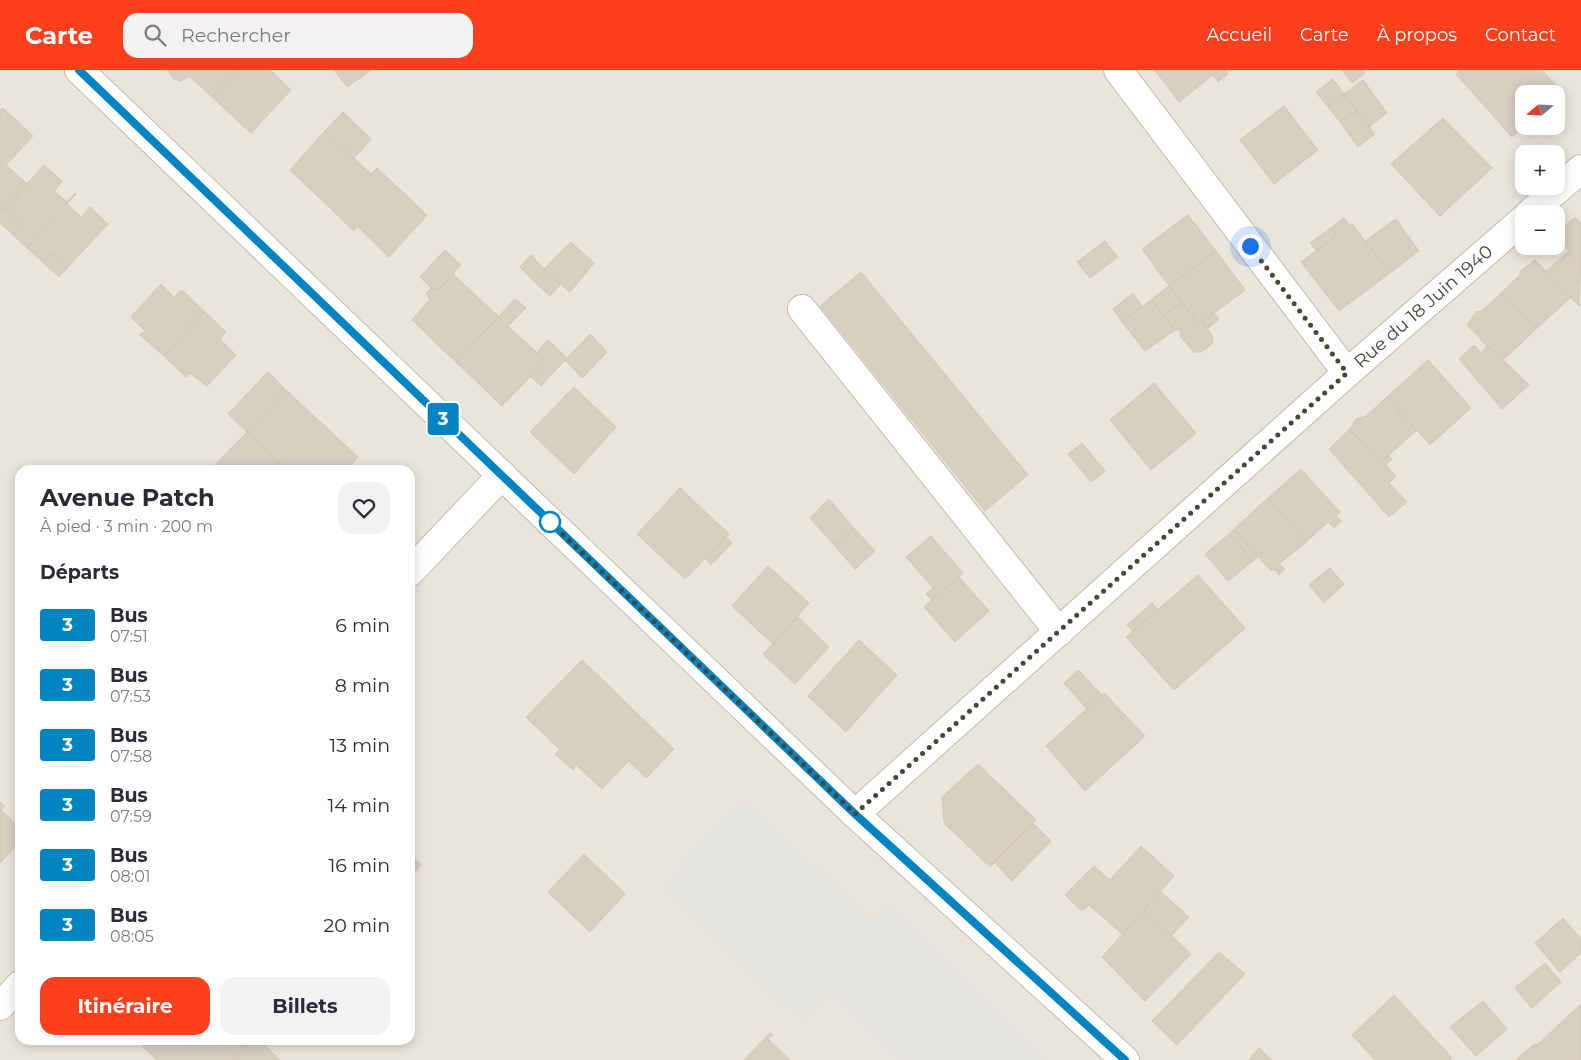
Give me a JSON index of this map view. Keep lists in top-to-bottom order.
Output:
{
  "streets": {
    "street": ["Rue du 18 Juin 1940"]
  },
  "lines": ["bus line 3"],
  "north": "left",
  "page": {
    "header": "Carte",
    "search": "Rechercher",
    "nav": [
      "Accueil",
      "Carte",
      "À propos",
      "Contact"
    ],
    "on_map": "3",
    "map_buttons": ["+", "−"],
    "heading": [
      ["Avenue Patch", "À pied · 3 min · 200 m"],
      "Départs"
    ],
    "list": [
      {
        "mark": "3",
        "name": "Bus",
        "note": "07:51",
        "value": "6 min"
      },
      {
        "mark": "3",
        "name": "Bus",
        "note": "07:53",
        "value": "8 min"
      },
      {
        "mark": "3",
        "name": "Bus",
        "note": "07:58",
        "value": "13 min"
      },
      {
        "mark": "3",
        "name": "Bus",
        "note": "07:59",
        "value": "14 min"
      },
      {
        "mark": "3",
        "name": "Bus",
        "note": "08:01",
        "value": "16 min"
      },
      {
        "mark": "3",
        "name": "Bus",
        "note": "08:05",
        "value": "20 min"
      }
    ],
    "buttons": ["Itinéraire", "Billets"]
  }
}
